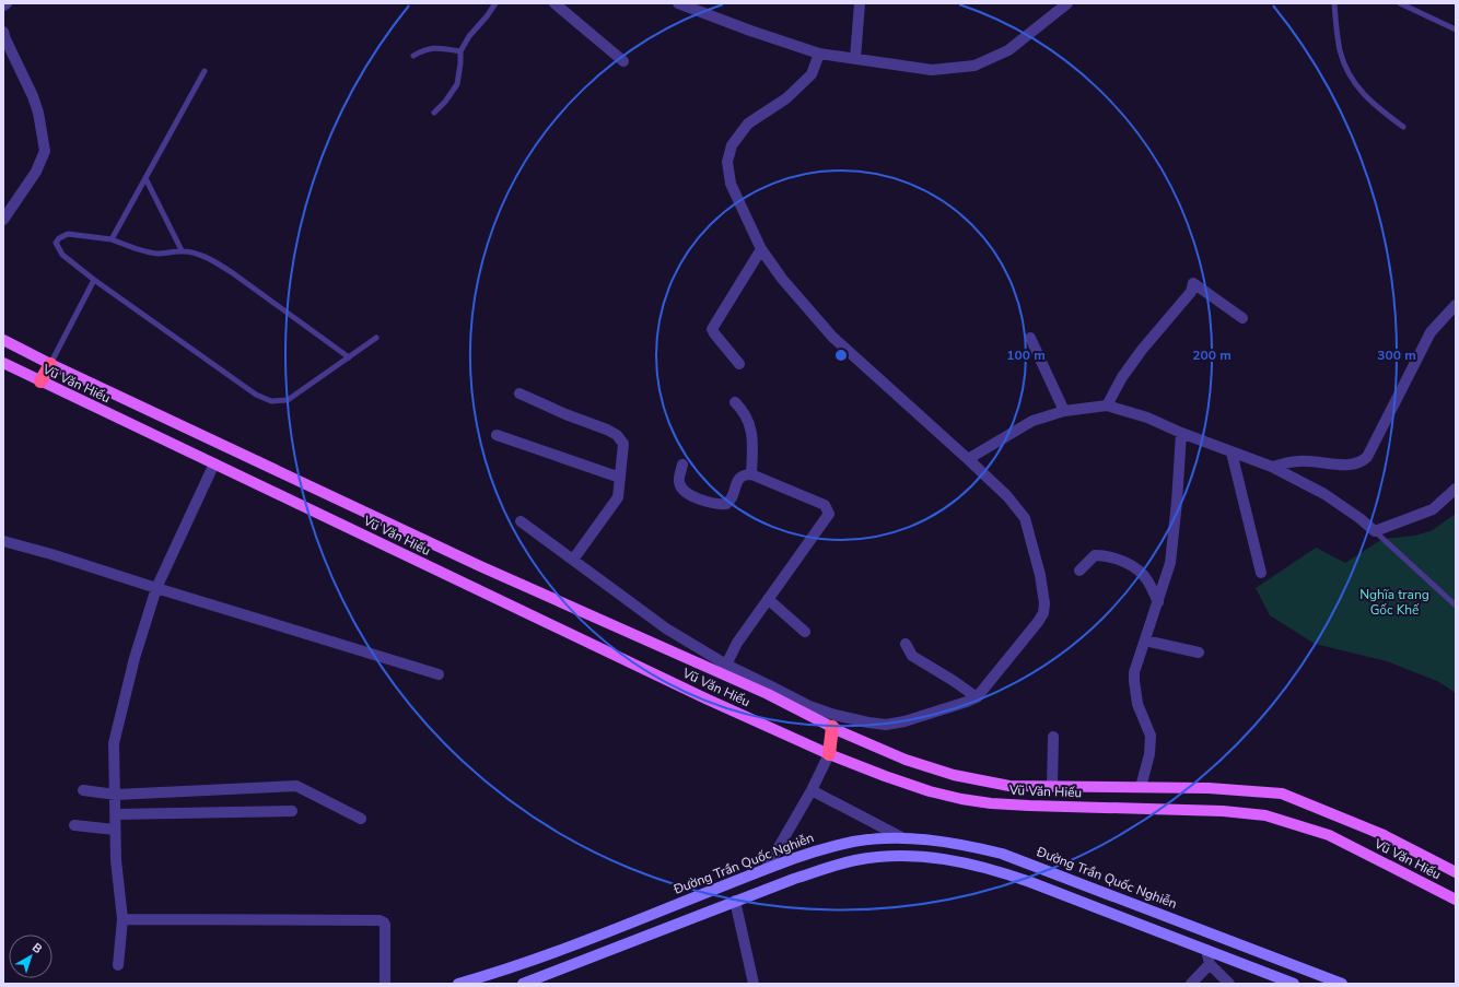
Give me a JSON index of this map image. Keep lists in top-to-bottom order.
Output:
{
  "streets": {
    "main road": ["Vũ Văn Hiếu", "Đường Trần Quốc Nghiễn"]
  },
  "parks": ["Nghĩa trang Gốc Khế"],
  "north": "top right",
  "rings": ["100 m", "200 m", "300 m"]
}
